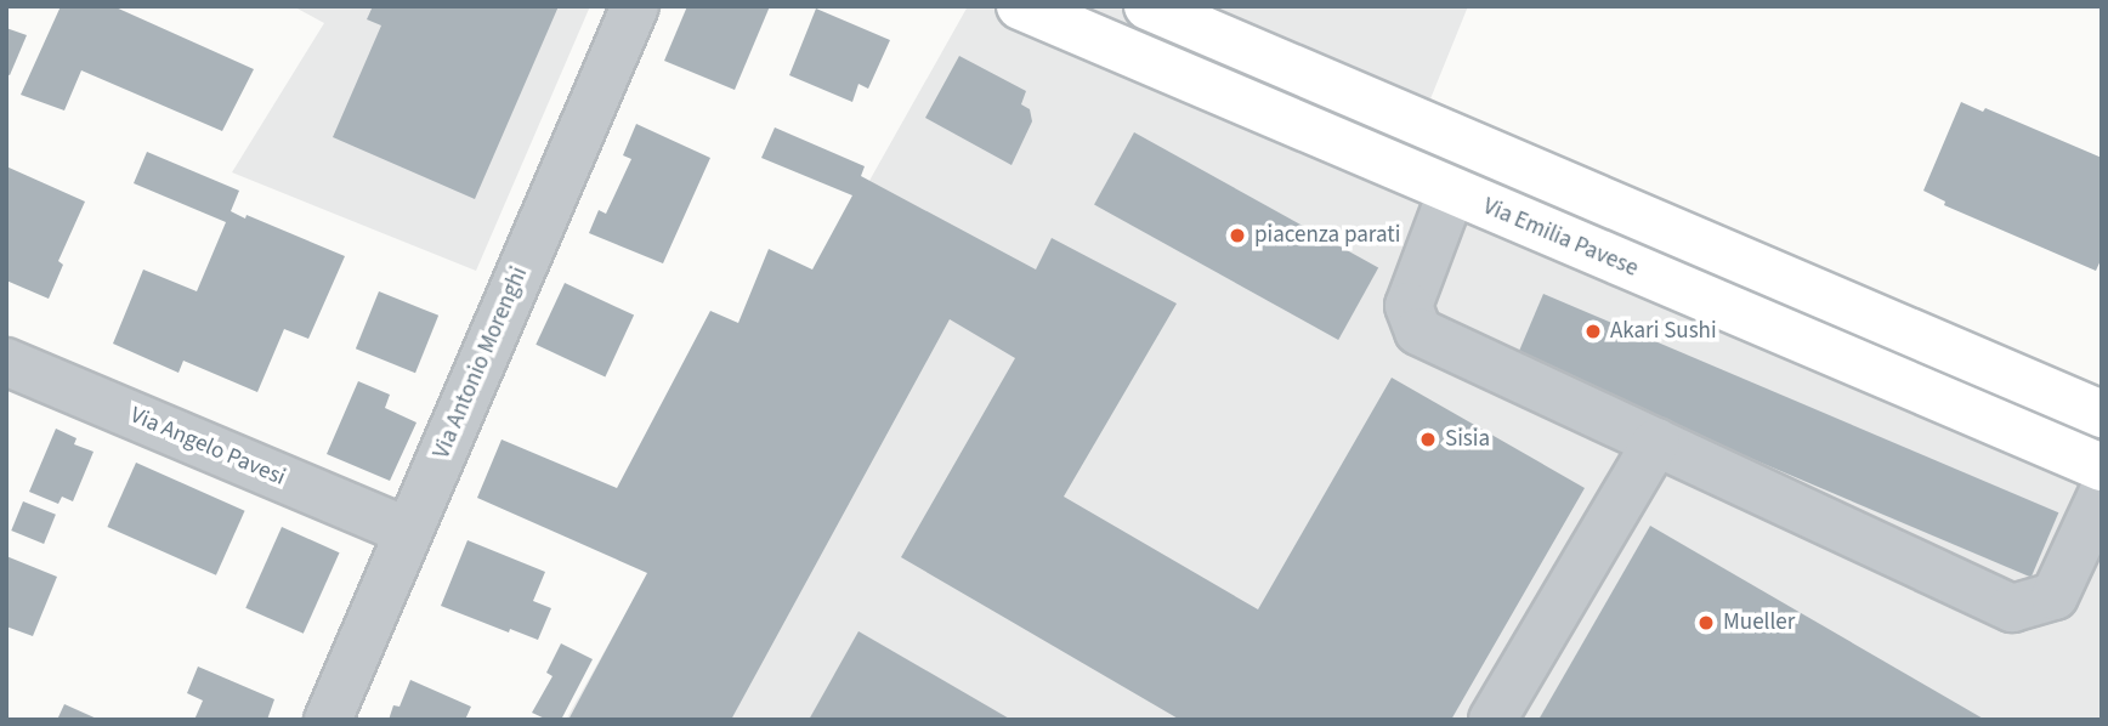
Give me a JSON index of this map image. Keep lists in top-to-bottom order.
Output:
{
  "streets": {
    "main road": ["Via Emilia Pavese"],
    "street": ["Via Antonio Morenghi", "Via Angelo Pavesi"]
  },
  "crossings": [
    ["Via Antonio Morenghi", "Via Angelo Pavesi"]
  ],
  "places": [
    "piacenza parati",
    "Akari Sushi",
    "Sisia",
    "Mueller"
  ]
}
